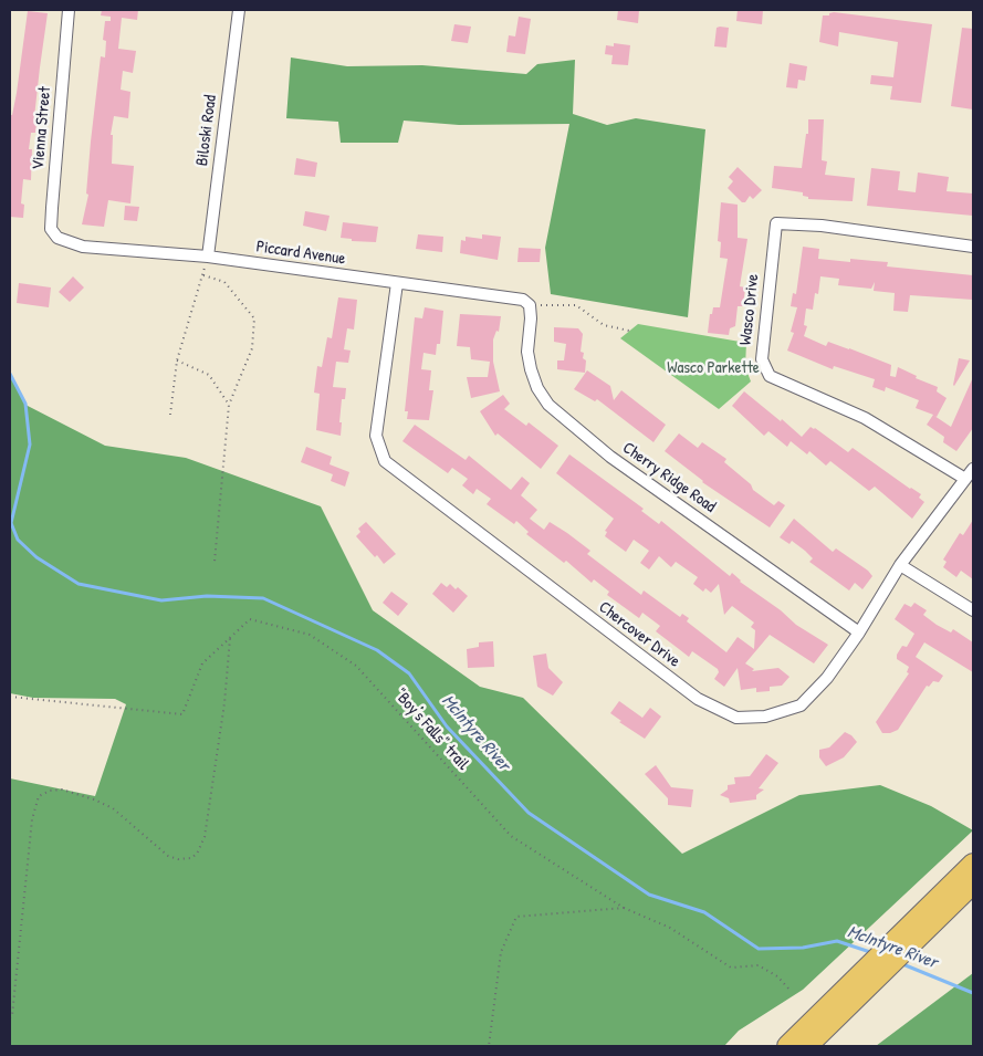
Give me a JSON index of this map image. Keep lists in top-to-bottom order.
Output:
{
  "streets": {
    "street": [
      "Vienna Street",
      "Biloski Road",
      "Piccard Avenue",
      "Wasco Drive",
      "Cherry Ridge Road",
      "Chercover Drive"
    ],
    "path": ["\"Boy's Falls\" trail"]
  },
  "crossings": [
    ["Vienna Street", "Piccard Avenue"],
    ["Biloski Road", "Piccard Avenue"],
    ["Piccard Avenue", "Cherry Ridge Road"],
    ["Piccard Avenue", "Chercover Drive"],
    ["Wasco Drive", "Chercover Drive"],
    ["Cherry Ridge Road", "Chercover Drive"]
  ],
  "water": ["McIntyre River"],
  "parks": ["Wasco Parkette"]
}
